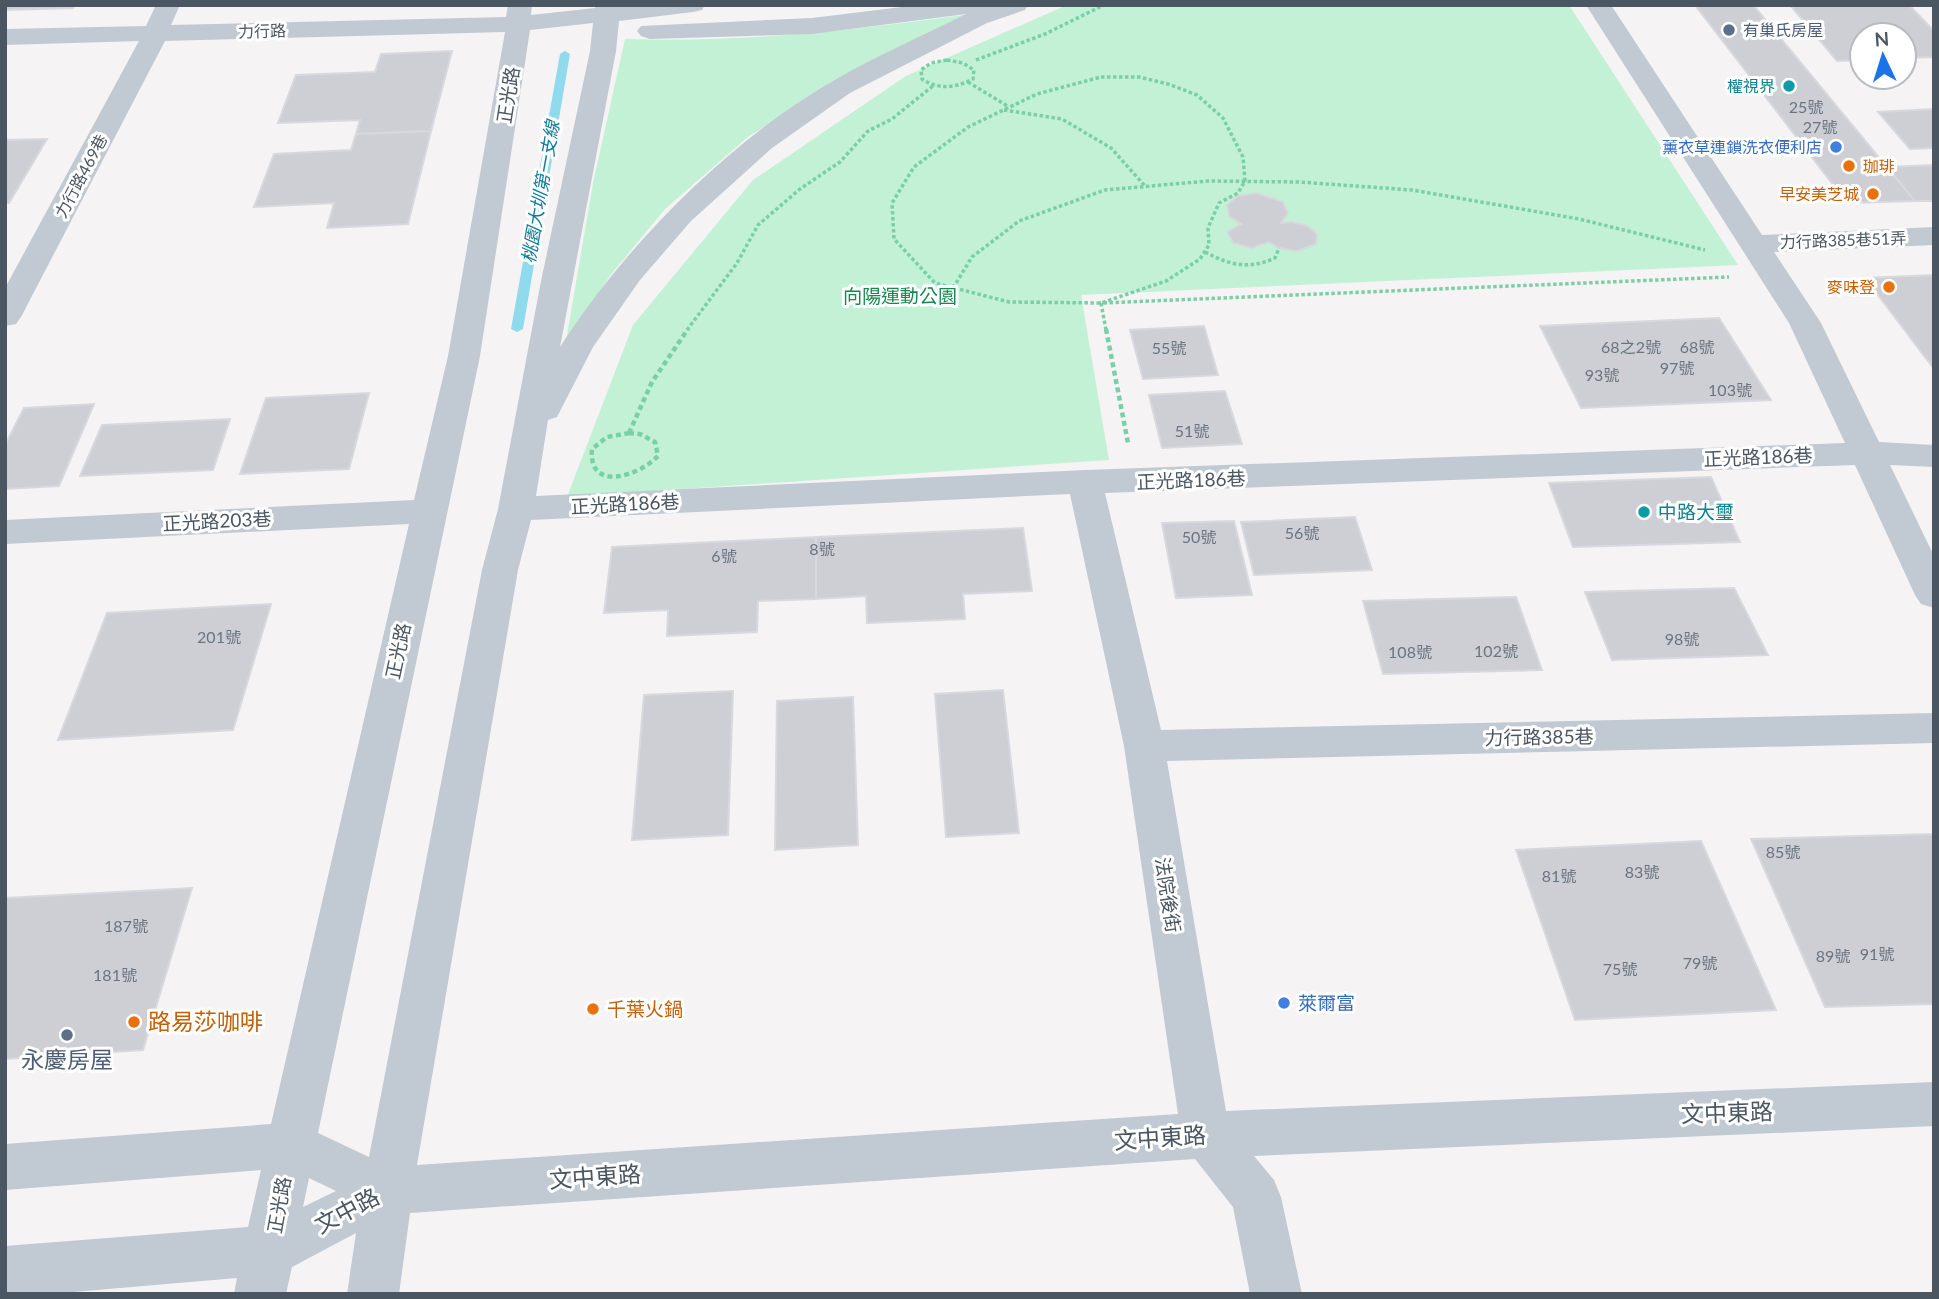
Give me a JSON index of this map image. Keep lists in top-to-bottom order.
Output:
{
  "streets": {
    "street": [
      "力行路",
      "正光路",
      "力行路469巷",
      "力行路385巷51弄",
      "正光路186巷",
      "正光路203巷",
      "力行路385巷",
      "法院後街",
      "文中東路",
      "文中路"
    ]
  },
  "crossings": [
    ["力行路", "正光路"],
    ["力行路", "力行路469巷"],
    ["正光路", "正光路203巷"],
    ["正光路", "文中路"],
    ["正光路186巷", "法院後街"],
    ["力行路385巷", "法院後街"],
    ["法院後街", "文中東路"],
    ["文中東路", "文中路"]
  ],
  "water": ["桃園大圳第一支線"],
  "parks": ["向陽運動公園"],
  "places": [
    "有巢氏房屋",
    "權視界",
    "薰衣草連鎖洗衣便利店",
    "珈琲",
    "早安美芝城",
    "麥味登",
    "中路大璽",
    "萊爾富",
    "千葉火鍋",
    "路易莎咖啡",
    "永慶房屋"
  ],
  "house_numbers": [
    "25號",
    "27號",
    "68之2號",
    "68號",
    "55號",
    "97號",
    "93號",
    "103號",
    "51號",
    "56號",
    "50號",
    "8號",
    "6號",
    "201號",
    "98號",
    "102號",
    "108號",
    "85號",
    "83號",
    "81號",
    "187號",
    "91號",
    "89號",
    "79號",
    "75號",
    "181號"
  ],
  "north": "top"
}
